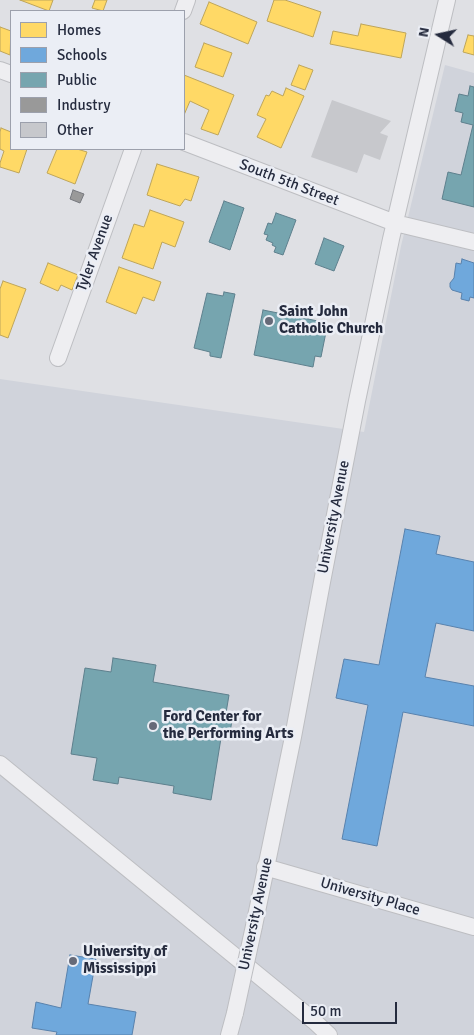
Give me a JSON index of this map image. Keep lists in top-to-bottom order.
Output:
{
  "streets": {
    "street": [
      "South 5th Street",
      "Tyler Avenue",
      "University Avenue",
      "University Place"
    ]
  },
  "crossings": [
    ["South 5th Street", "University Avenue"],
    ["University Avenue", "University Place"]
  ],
  "places": ["Saint John Catholic Church", "Ford Center for the Performing Arts", "University of Mississippi"],
  "legend": [
    "Homes",
    "Schools",
    "Public",
    "Industry",
    "Other"
  ],
  "scale_bar": "50 m",
  "north": "left"
}
